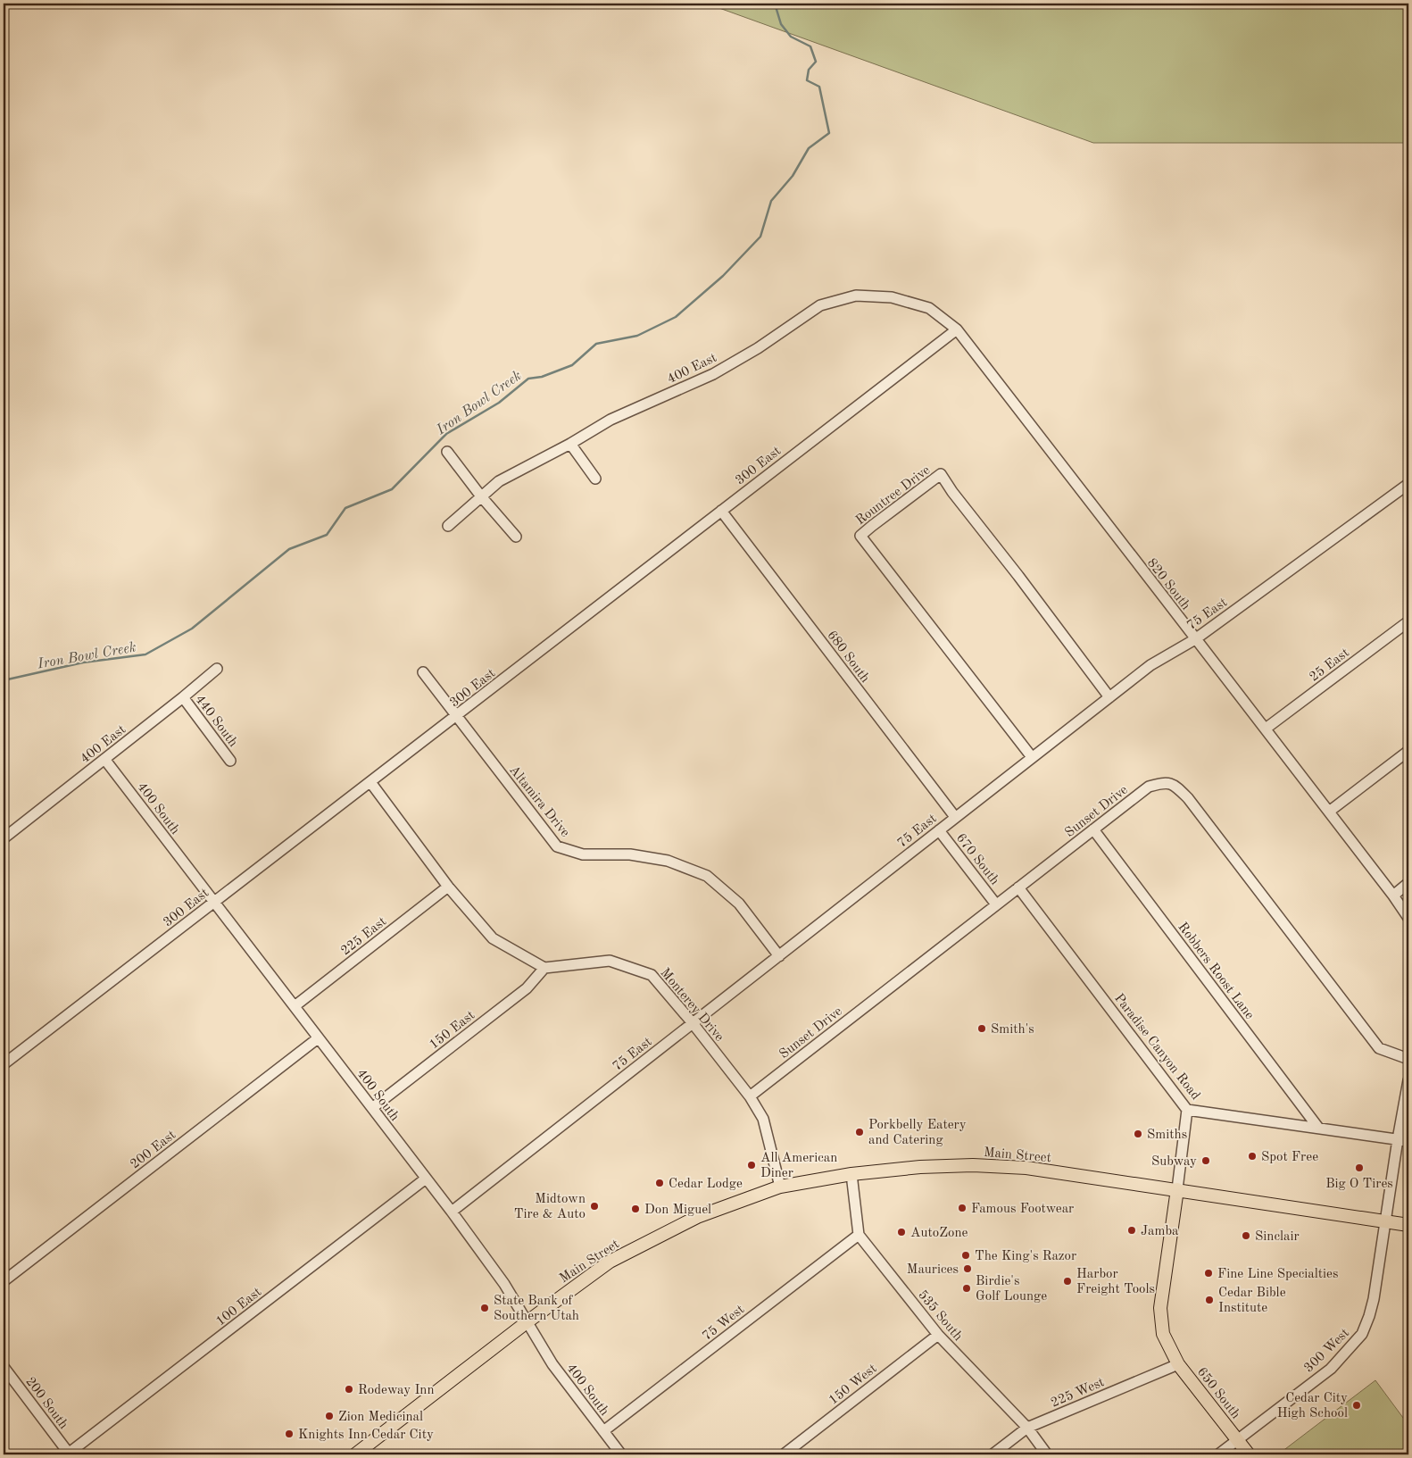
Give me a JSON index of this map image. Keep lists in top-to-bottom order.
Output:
{
  "streets": {
    "main road": ["Main Street", "650 South"],
    "street": [
      "400 East",
      "300 East",
      "Rountree Drive",
      "820 South",
      "75 East",
      "680 South",
      "25 East",
      "440 South",
      "Altamira Drive",
      "400 South",
      "Sunset Drive",
      "670 South",
      "225 East",
      "Robbers Roost Lane",
      "Monterey Drive",
      "150 East",
      "Paradise Canyon Road",
      "200 East",
      "100 East",
      "535 South",
      "75 West",
      "300 West",
      "150 West",
      "225 West",
      "200 South"
    ]
  },
  "crossings": [
    ["400 East", "300 East"],
    ["400 East", "820 South"],
    ["400 East", "440 South"],
    ["400 East", "400 South"],
    ["300 East", "820 South"],
    ["300 East", "680 South"],
    ["300 East", "Altamira Drive"],
    ["300 East", "400 South"],
    ["Rountree Drive", "75 East"],
    ["820 South", "75 East"],
    ["820 South", "25 East"],
    ["75 East", "680 South"],
    ["75 East", "Altamira Drive"],
    ["75 East", "400 South"],
    ["75 East", "670 South"],
    ["75 East", "Monterey Drive"],
    ["400 South", "225 East"],
    ["400 South", "150 East"],
    ["400 South", "200 East"],
    ["400 South", "Main Street"],
    ["400 South", "100 East"],
    ["400 South", "75 West"],
    ["Sunset Drive", "670 South"],
    ["Sunset Drive", "Robbers Roost Lane"],
    ["Sunset Drive", "Monterey Drive"],
    ["Sunset Drive", "Paradise Canyon Road"],
    ["Robbers Roost Lane", "Paradise Canyon Road"],
    ["Monterey Drive", "150 East"],
    ["Monterey Drive", "Main Street"],
    ["Main Street", "300 West"],
    ["Main Street", "650 South"],
    ["100 East", "200 South"],
    ["535 South", "75 West"],
    ["535 South", "150 West"],
    ["535 South", "225 West"],
    ["300 West", "650 South"],
    ["225 West", "650 South"]
  ],
  "water": ["Iron Bowl Creek"],
  "places": [
    "Smith's",
    "Porkbelly Eatery and Catering",
    "Smiths",
    "Spot Free",
    "Subway",
    "All American Diner",
    "Big O Tires",
    "Cedar Lodge",
    "Midtown Tire & Auto",
    "Famous Footwear",
    "Don Miguel",
    "Jamba",
    "AutoZone",
    "Sinclair",
    "The King's Razor",
    "Maurices",
    "Fine Line Specialties",
    "Harbor Freight Tools",
    "Birdie's Golf Lounge",
    "Cedar Bible Institute",
    "State Bank of Southern Utah",
    "Rodeway Inn",
    "Cedar City High School",
    "Zion Medicinal",
    "Knights Inn Cedar City"
  ]
}
